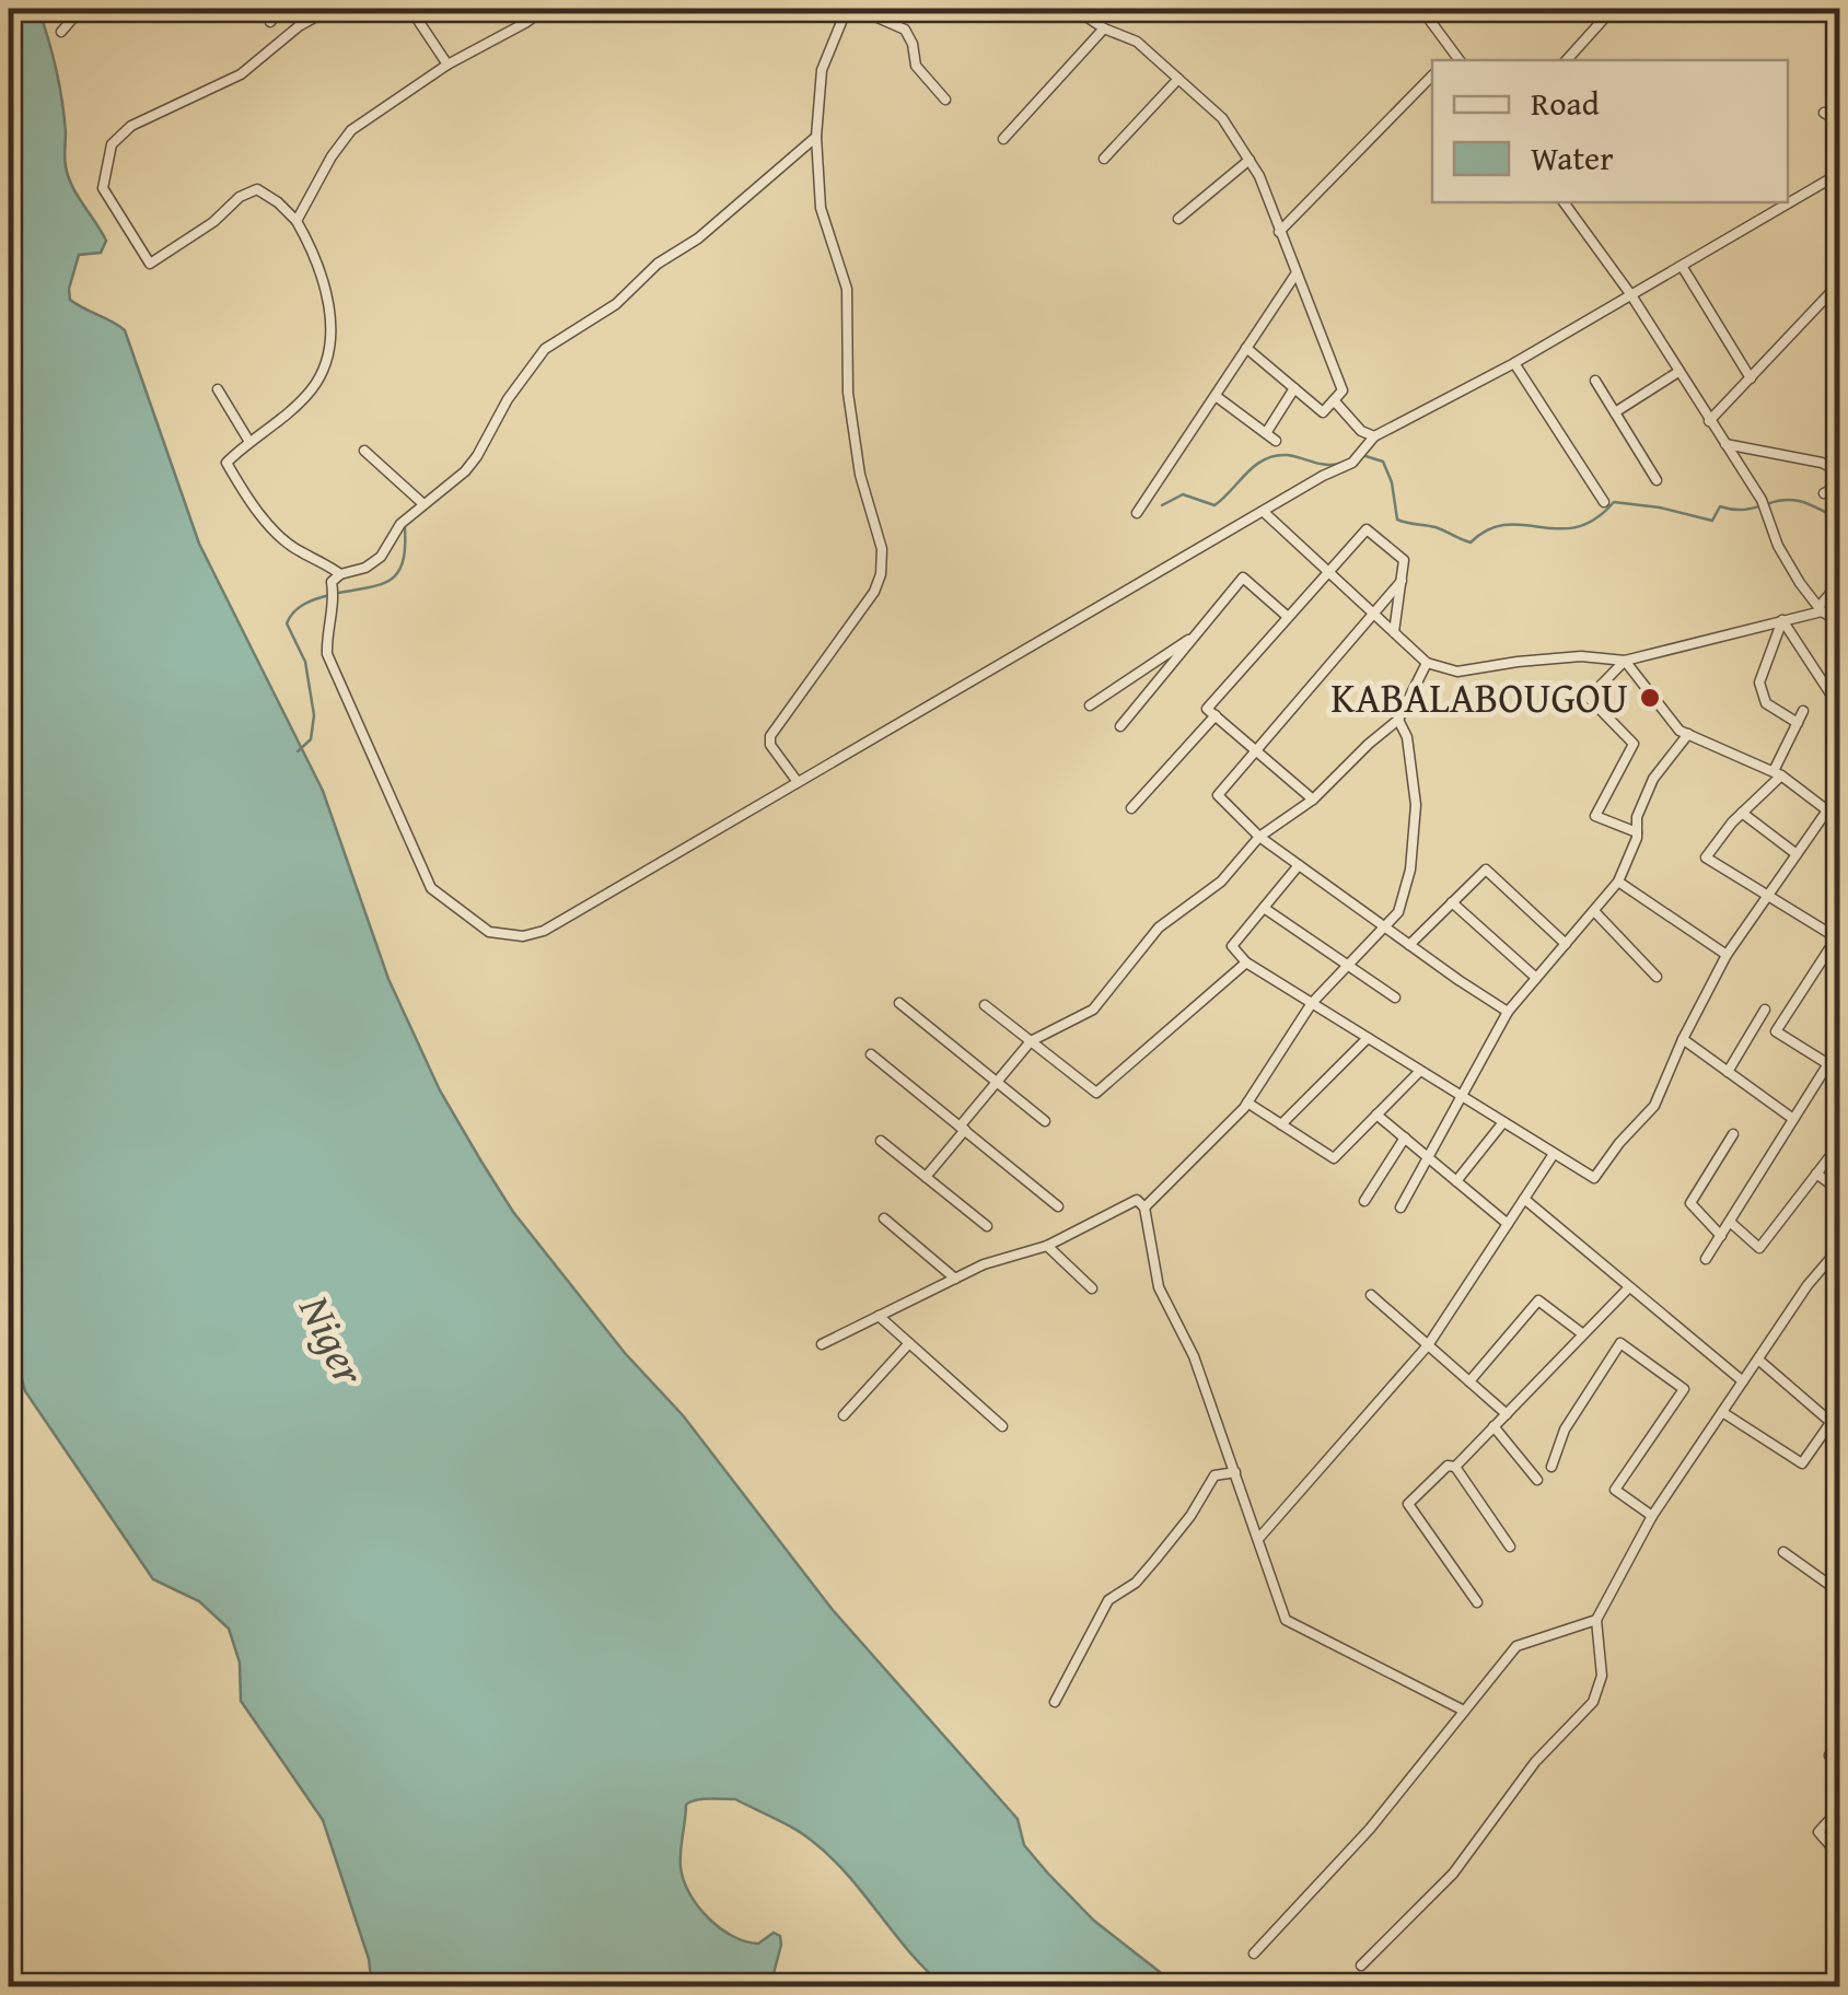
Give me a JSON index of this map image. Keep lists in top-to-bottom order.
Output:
{
  "water": ["Niger"],
  "places": ["KABALABOUGOU"],
  "legend": ["Road", "Water"]
}
